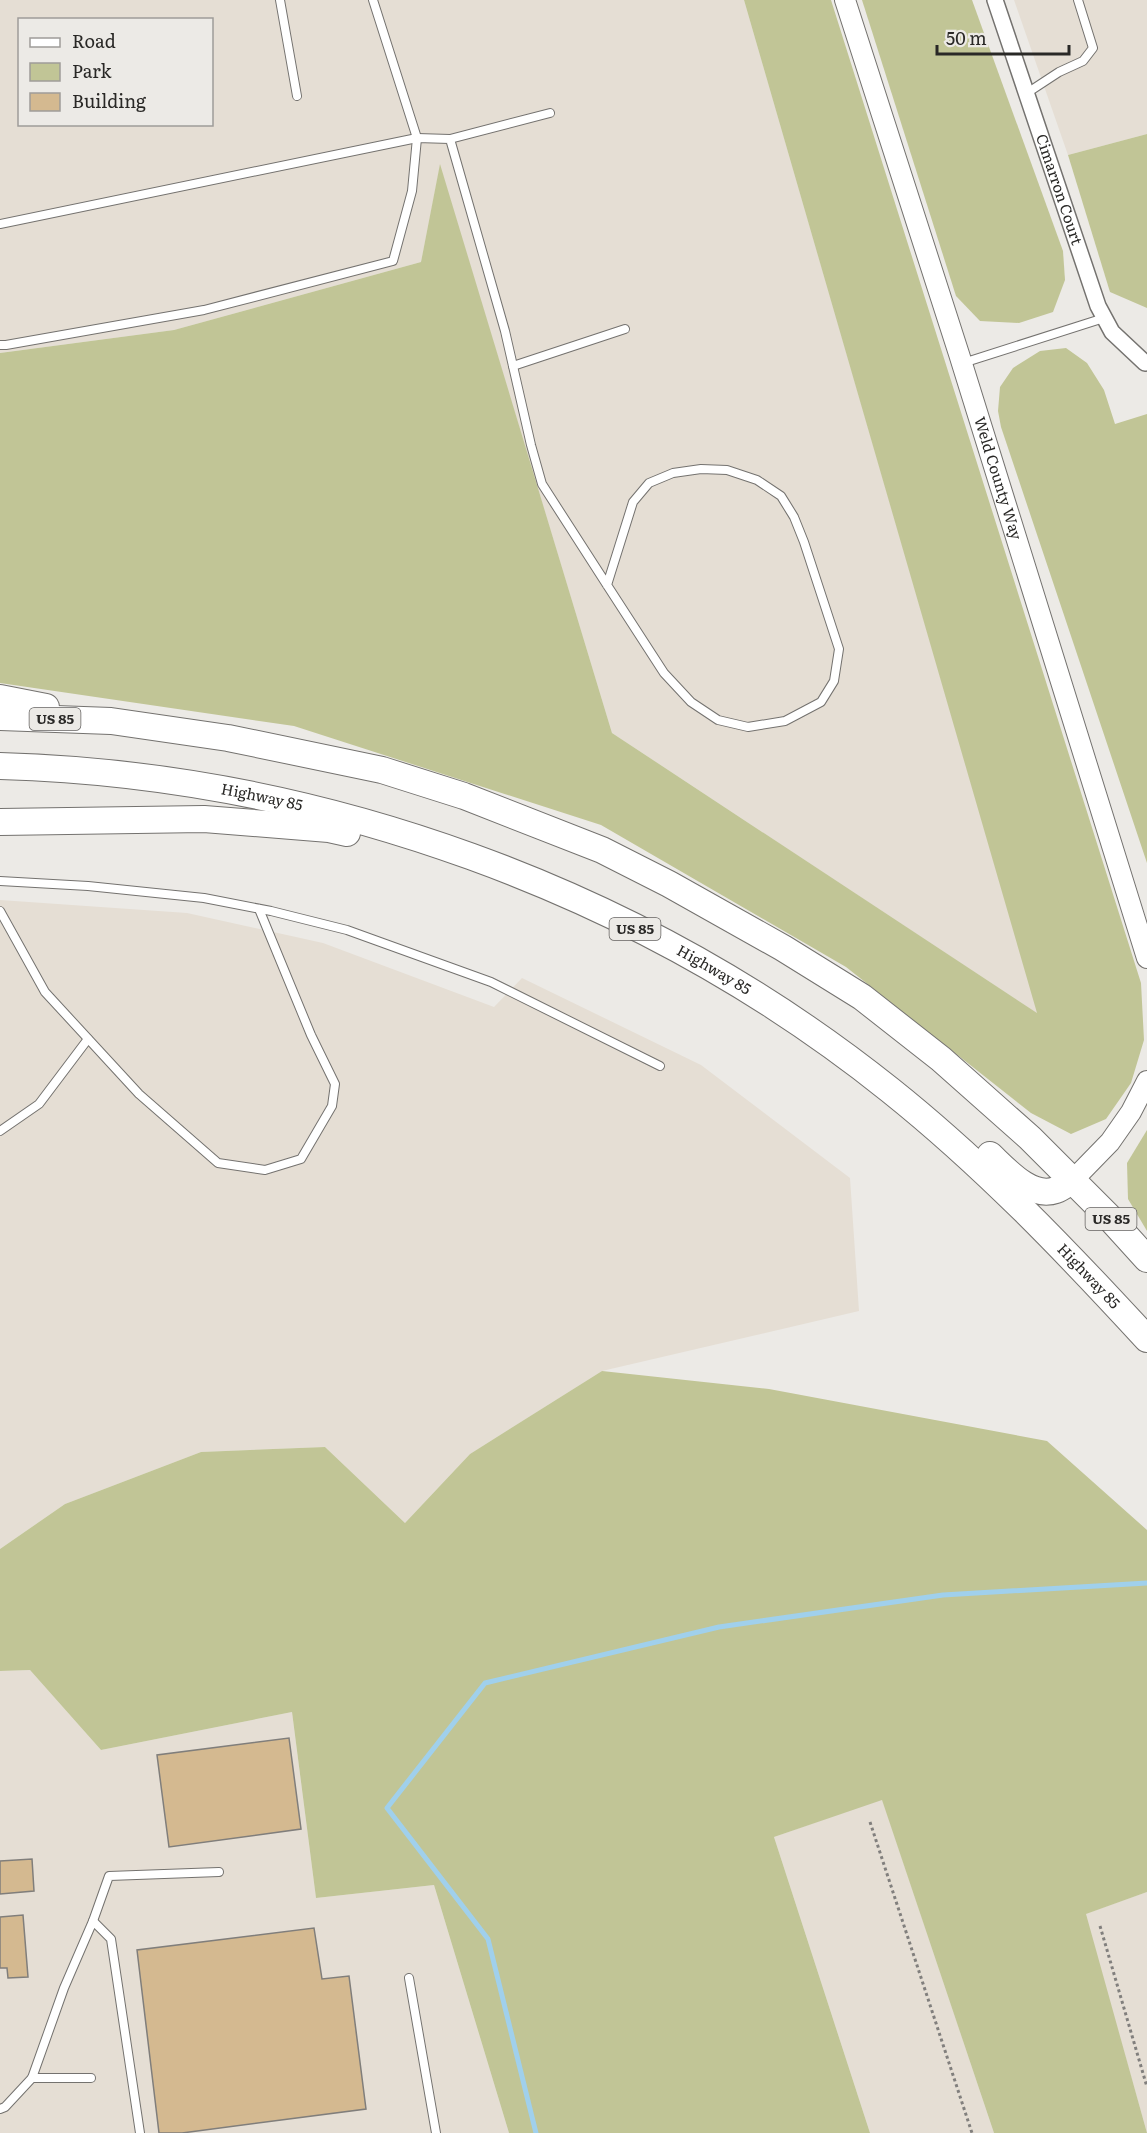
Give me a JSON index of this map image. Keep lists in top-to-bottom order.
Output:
{
  "streets": {
    "highway": ["US 85", "Highway 85"],
    "street": ["Cimarron Court", "Weld County Way"]
  },
  "legend": ["Road", "Park", "Building"],
  "scale_bar": "50 m"
}
